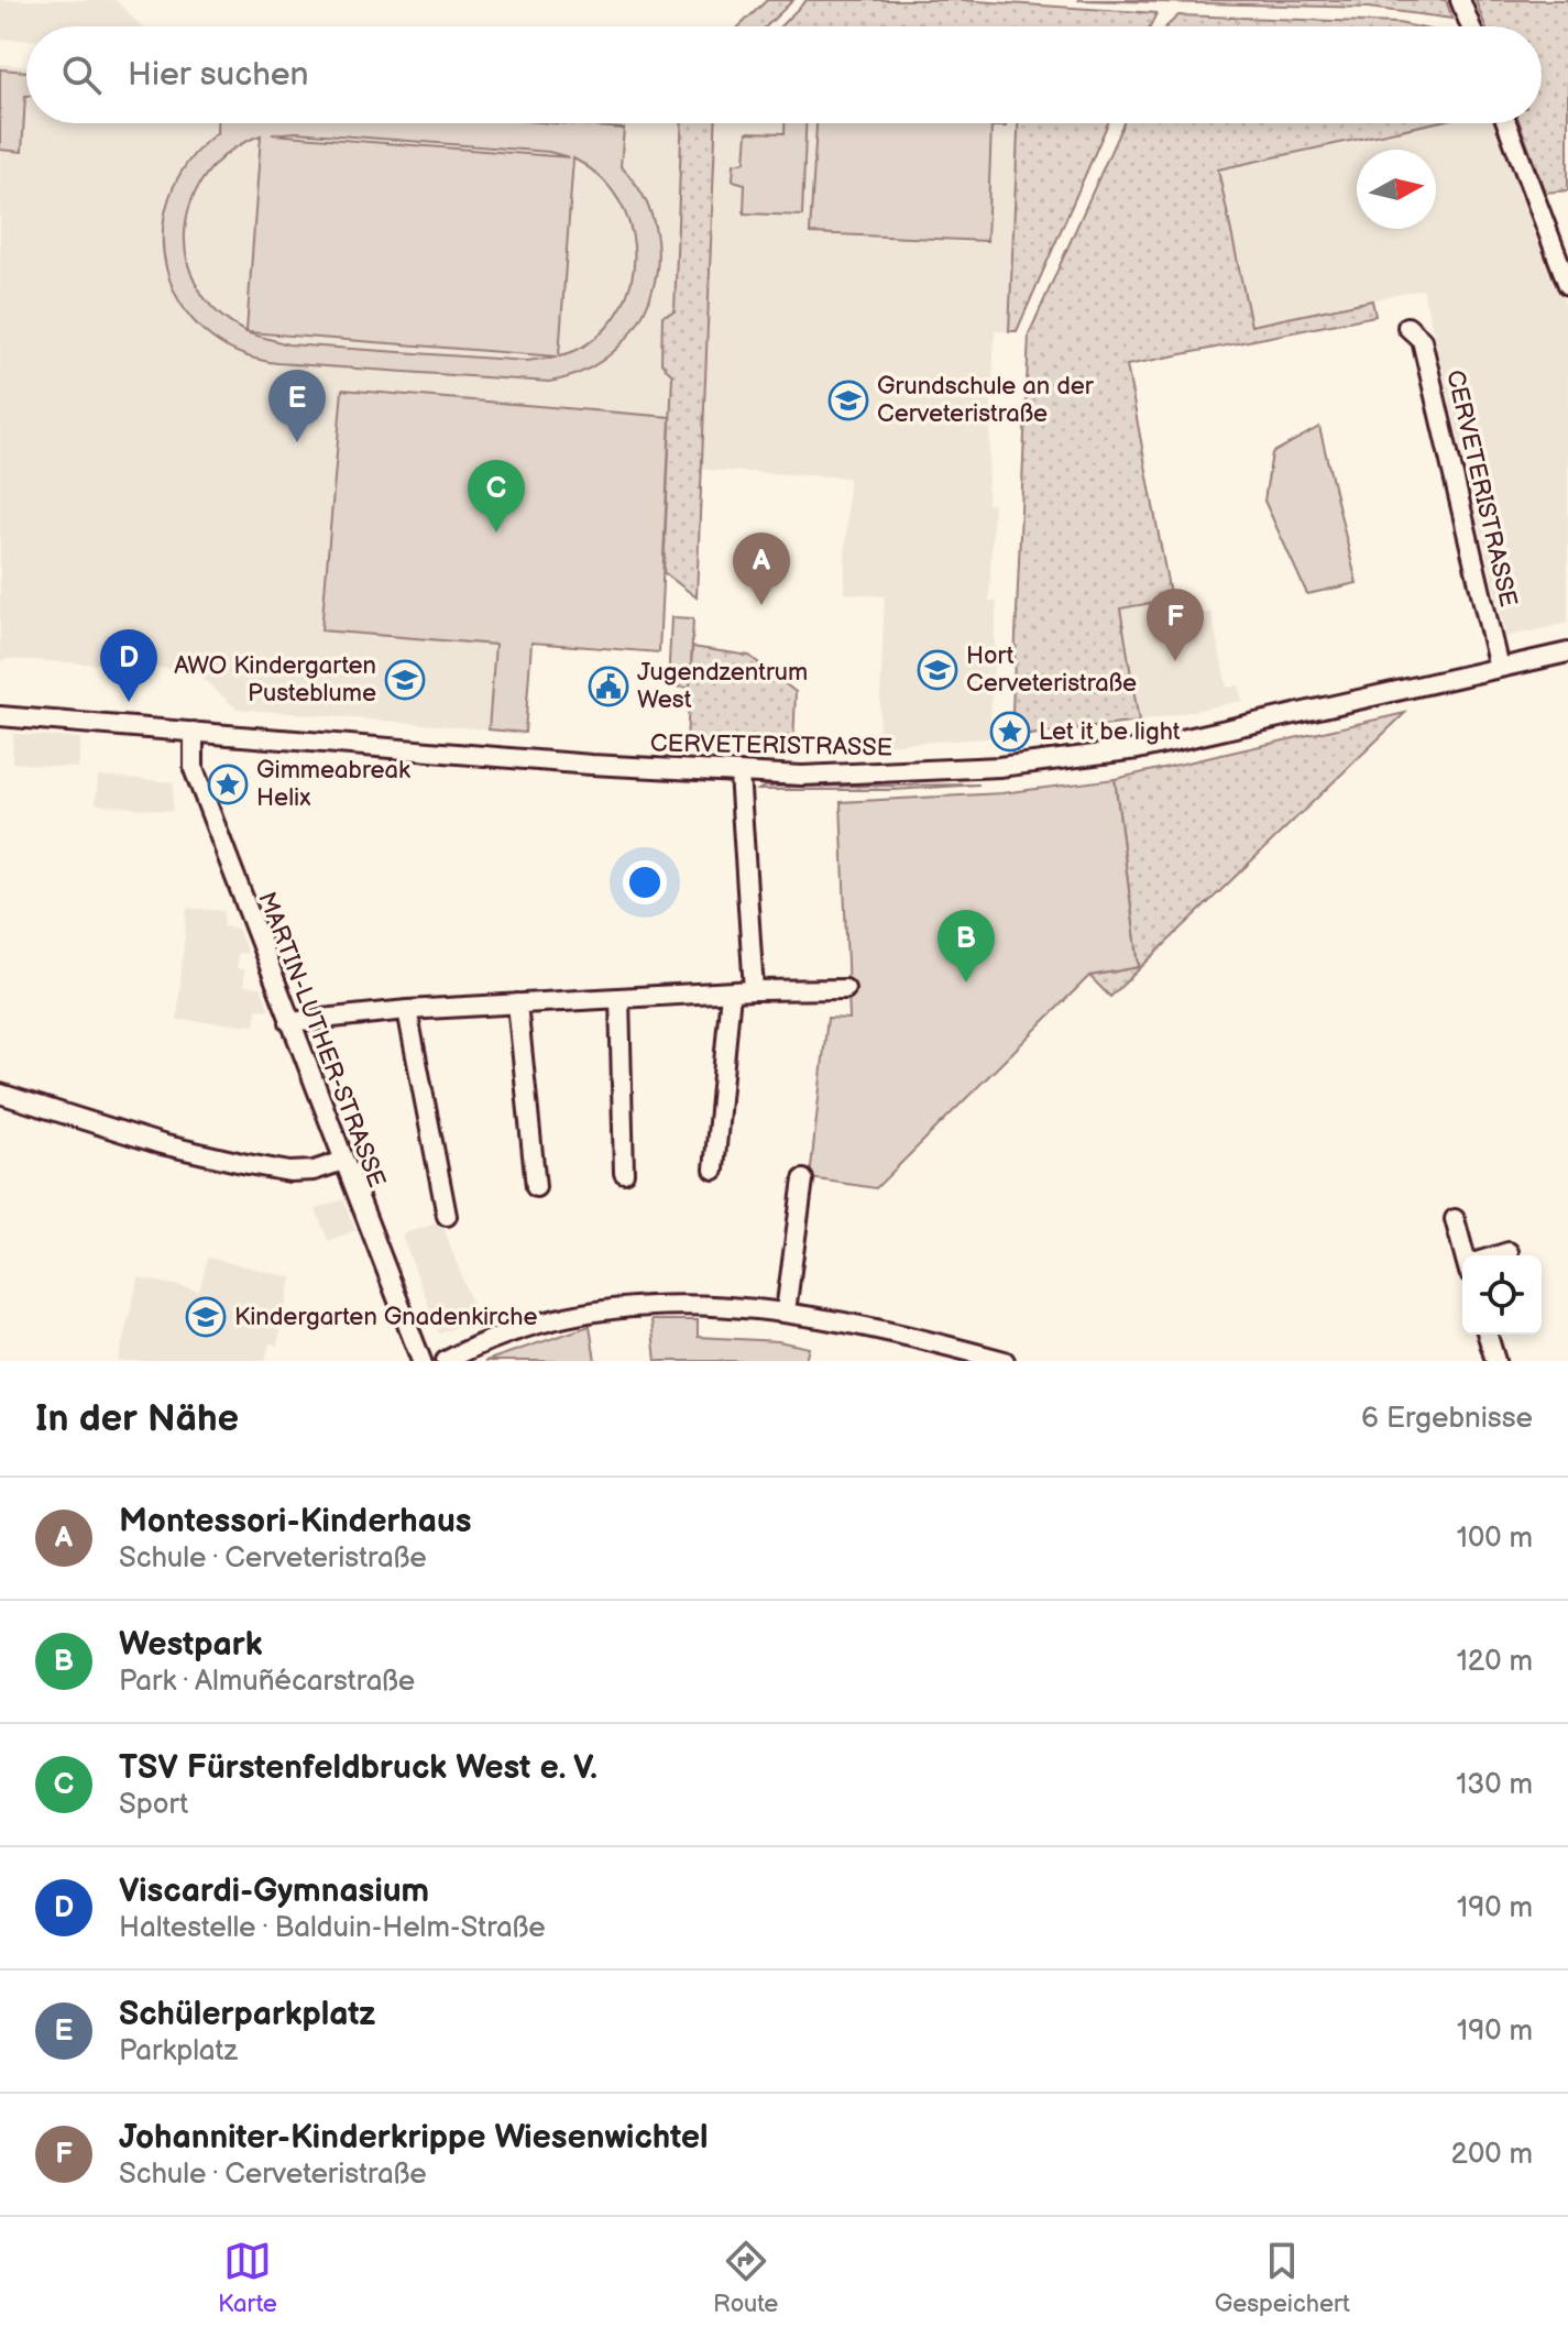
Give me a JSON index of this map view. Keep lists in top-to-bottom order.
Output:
{
  "streets": {
    "street": ["CERVETERISTRASSE", "MARTIN-LUTHER-STRASSE"]
  },
  "crossings": [
    ["CERVETERISTRASSE", "MARTIN-LUTHER-STRASSE"]
  ],
  "places": {
    "school or university": [
      "Grundschule an der Cerveteristraße",
      "Hort Cerveteristraße",
      "AWO Kindergarten Pusteblume",
      "Kindergarten Gnadenkirche"
    ],
    "public building": ["Jugendzentrum West"],
    "place": ["Let it be light", "Gimmeabreak Helix"]
  },
  "north": "right",
  "page": {
    "search": "Hier suchen",
    "pins": [
      "E",
      "C",
      "A",
      "F",
      "D",
      "B"
    ],
    "heading": ["In der Nähe", "6 Ergebnisse"],
    "list": [
      {
        "mark": "A",
        "name": "Montessori-Kinderhaus",
        "note": "Schule · Cerveteristraße",
        "value": "100 m"
      },
      {
        "mark": "B",
        "name": "Westpark",
        "note": "Park · Almuñécarstraße",
        "value": "120 m"
      },
      {
        "mark": "C",
        "name": "TSV Fürstenfeldbruck West e. V.",
        "note": "Sport",
        "value": "130 m"
      },
      {
        "mark": "D",
        "name": "Viscardi-Gymnasium",
        "note": "Haltestelle · Balduin-Helm-Straße",
        "value": "190 m"
      },
      {
        "mark": "E",
        "name": "Schülerparkplatz",
        "note": "Parkplatz",
        "value": "190 m"
      },
      {
        "mark": "F",
        "name": "Johanniter-Kinderkrippe Wiesenwichtel",
        "note": "Schule · Cerveteristraße",
        "value": "200 m"
      }
    ],
    "nav": ["Karte", "Route", "Gespeichert"]
  }
}
